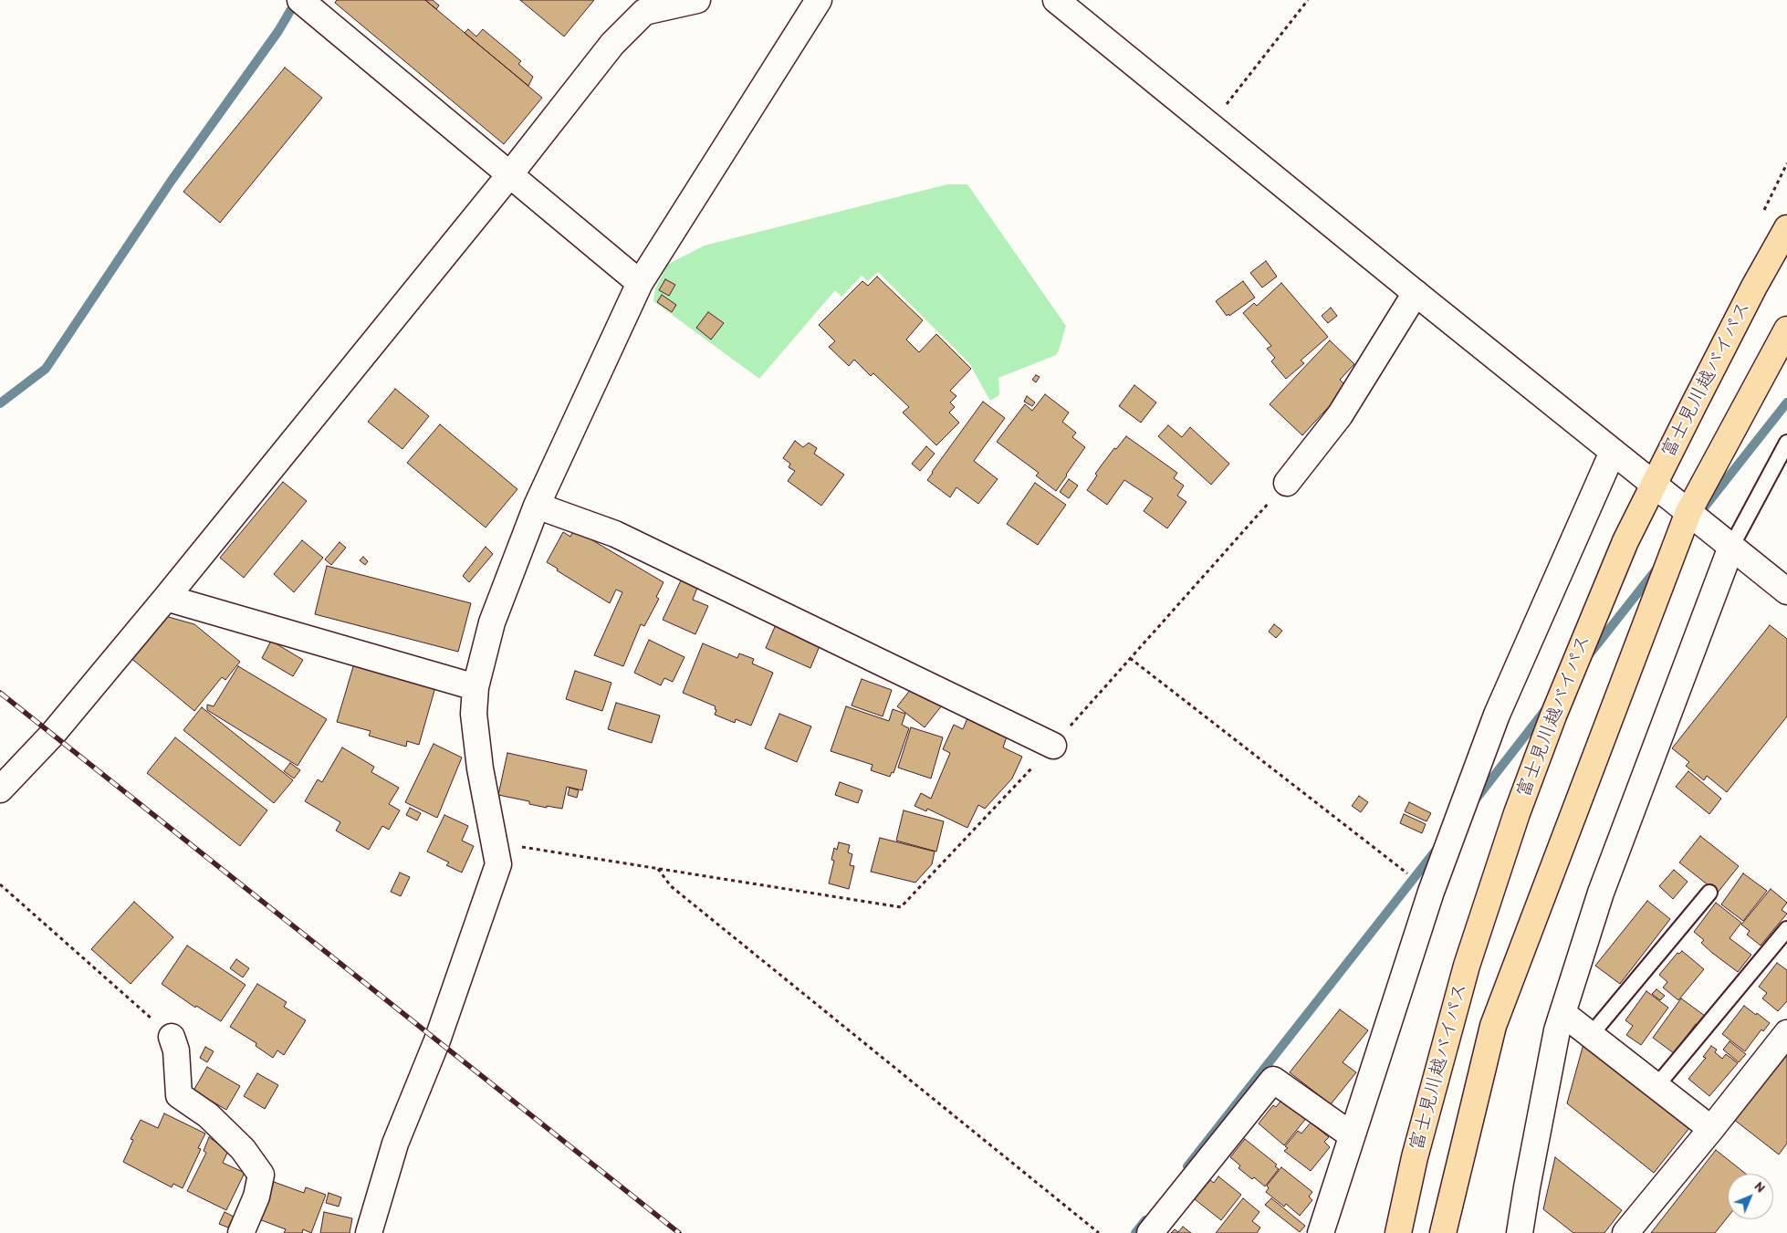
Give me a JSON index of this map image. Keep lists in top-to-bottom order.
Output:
{
  "streets": {
    "highway": ["富士見川越バイパス"]
  },
  "north": "top right"
}
